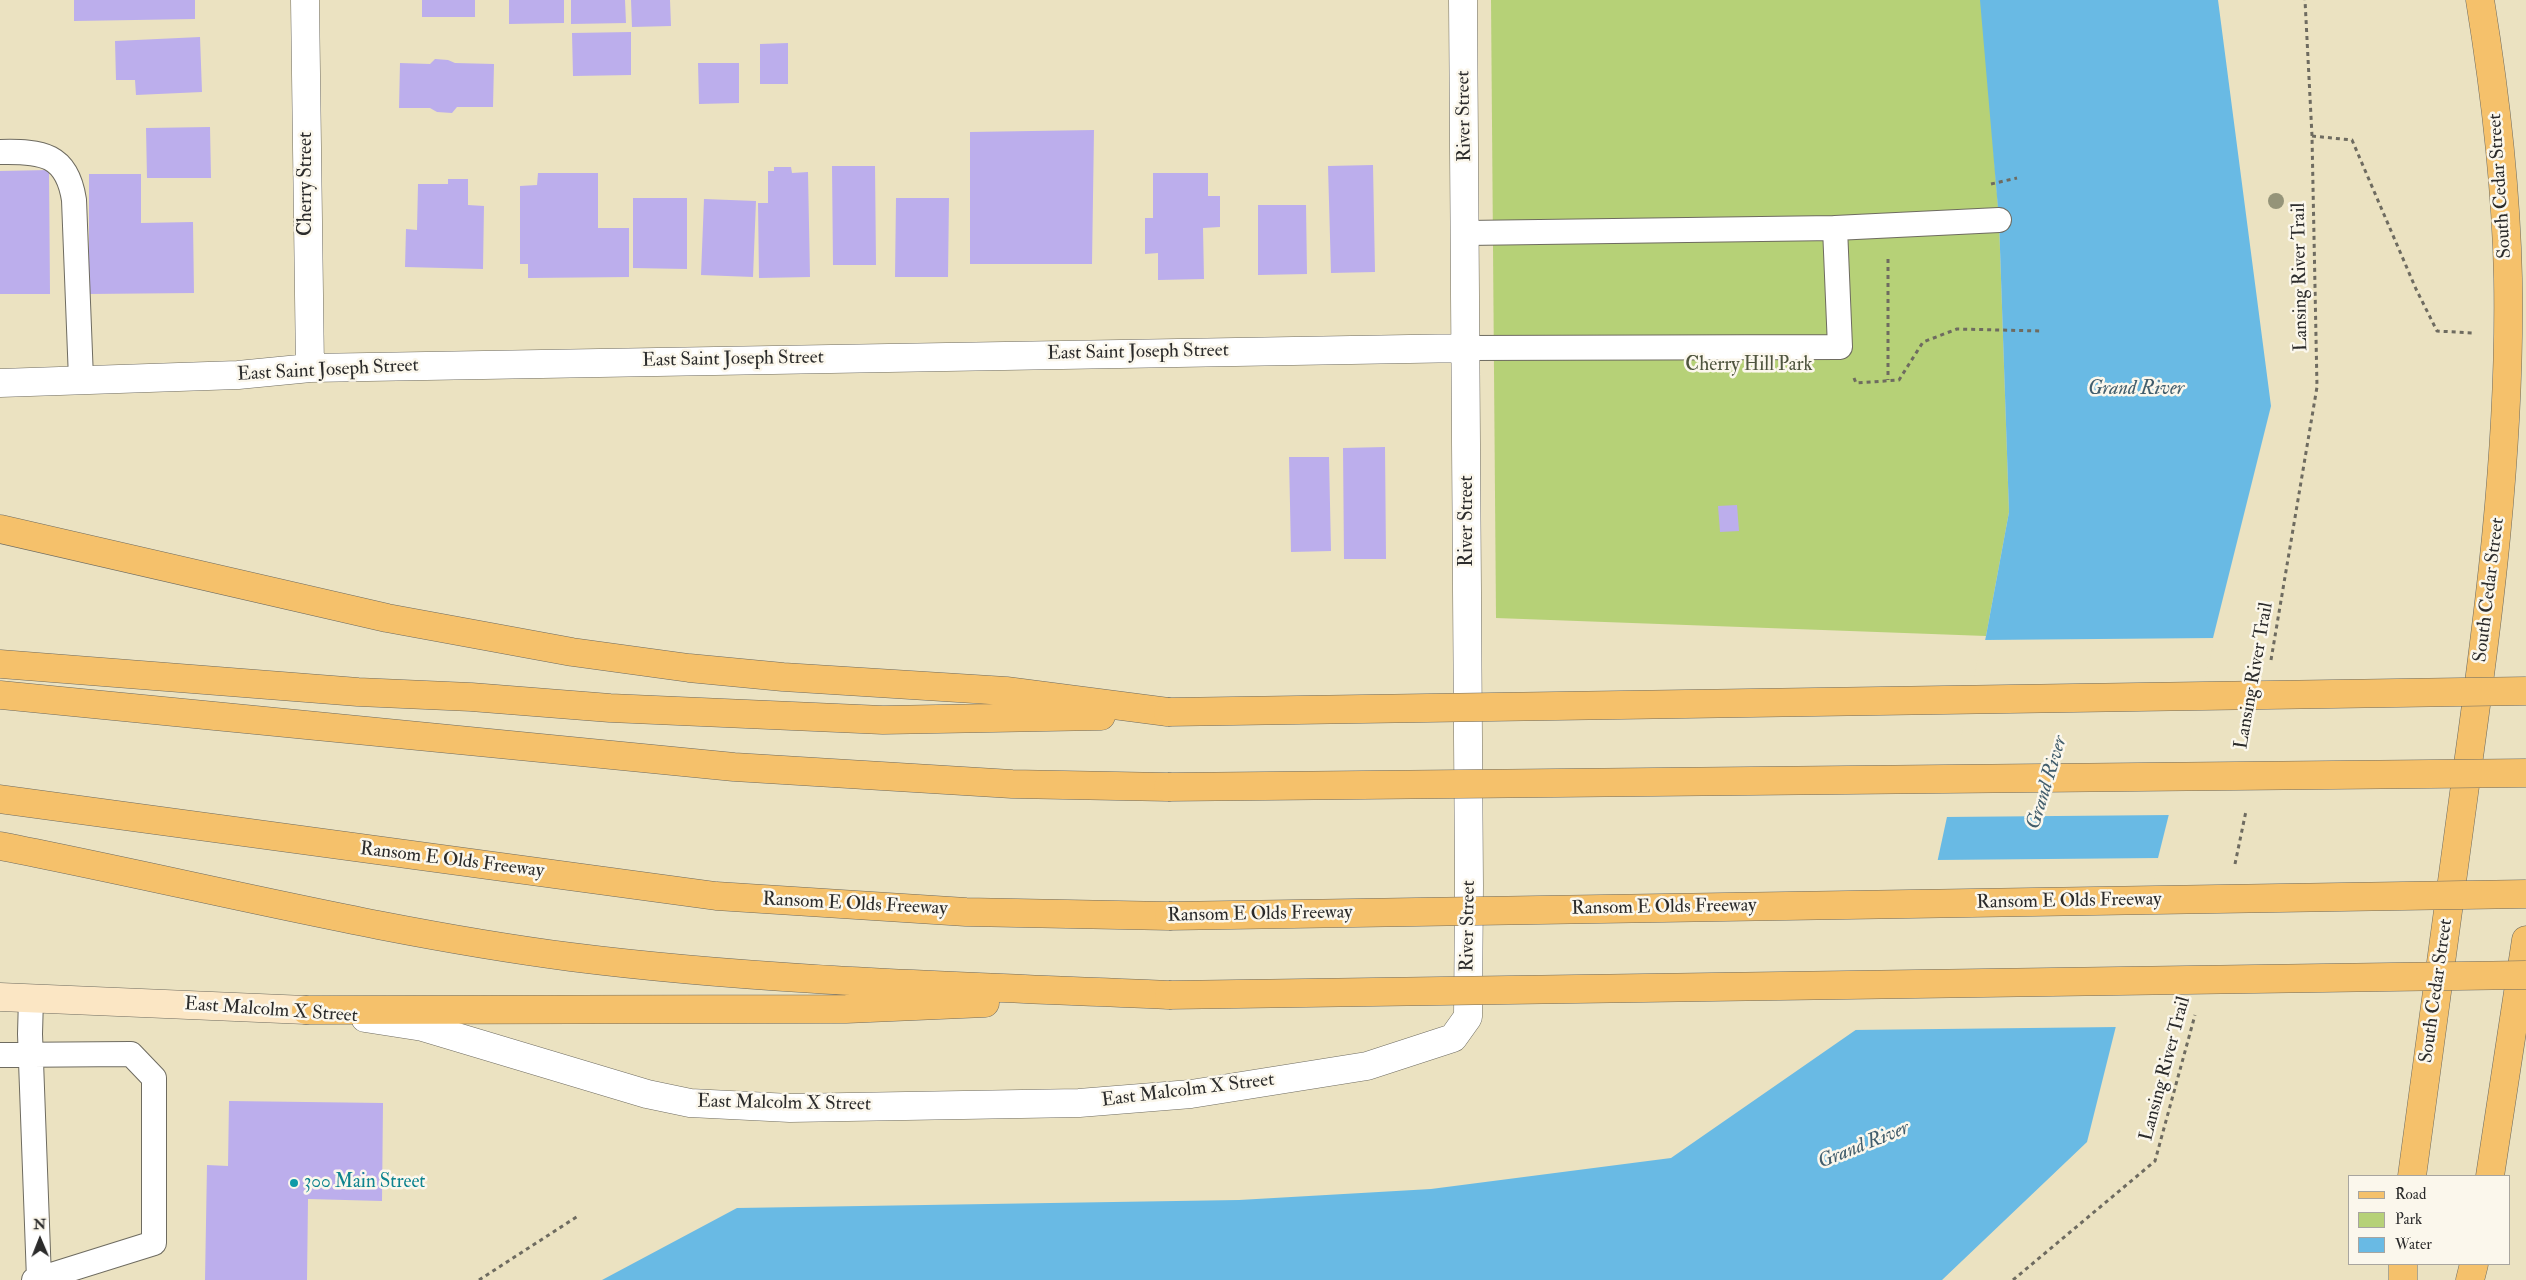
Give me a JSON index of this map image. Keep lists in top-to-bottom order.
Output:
{
  "streets": {
    "main road": ["South Cedar Street", "Ransom E Olds Freeway", "East Malcolm X Street"],
    "street": ["River Street", "Cherry Street", "East Saint Joseph Street"],
    "path": ["Lansing River Trail"]
  },
  "crossings": [
    ["River Street", "East Saint Joseph Street"],
    ["River Street", "East Malcolm X Street"],
    ["Cherry Street", "East Saint Joseph Street"]
  ],
  "water": ["Grand River"],
  "parks": ["Cherry Hill Park"],
  "places": ["300 Main Street"],
  "legend": ["Road", "Park", "Water"],
  "north": "top"
}
